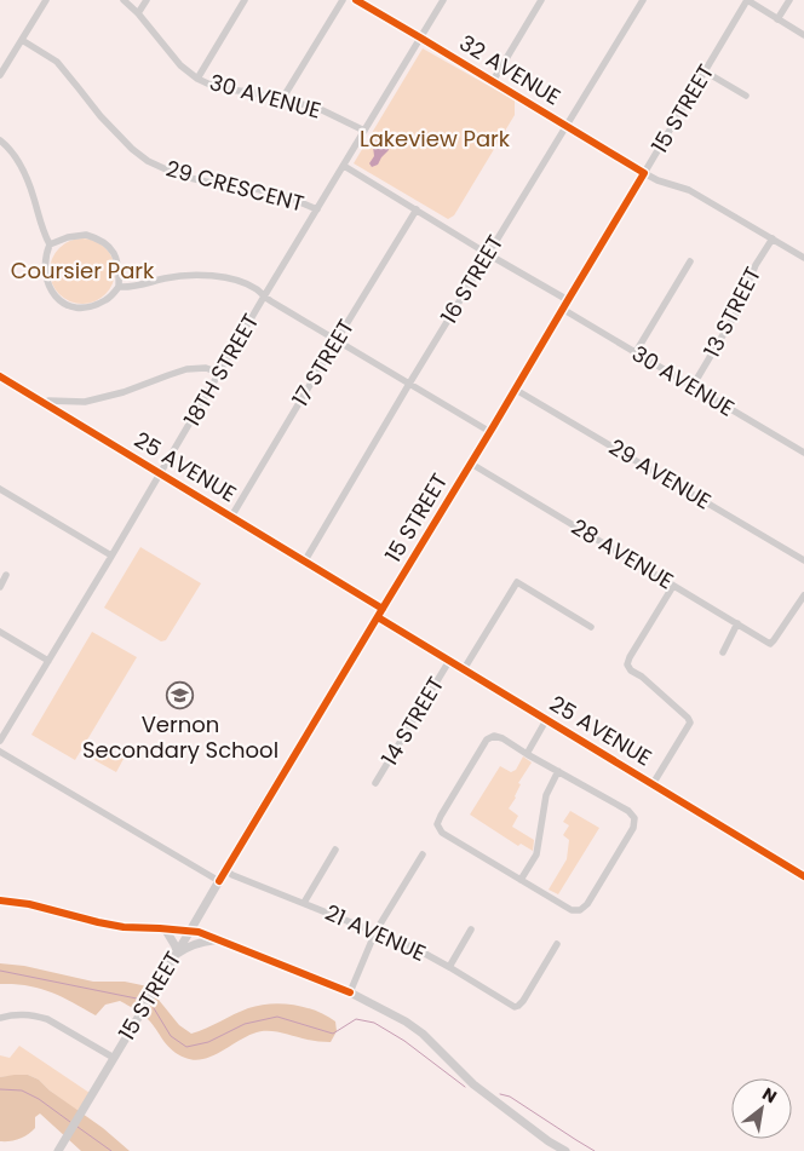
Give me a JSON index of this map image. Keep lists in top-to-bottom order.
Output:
{
  "streets": {
    "street": [
      "32 AVENUE",
      "30 AVENUE",
      "15 STREET",
      "29 CRESCENT",
      "16 STREET",
      "13 STREET",
      "17 STREET",
      "18TH STREET",
      "25 AVENUE",
      "29 AVENUE",
      "28 AVENUE",
      "14 STREET",
      "21 AVENUE"
    ]
  },
  "crossings": [
    ["32 AVENUE", "15 STREET"],
    ["32 AVENUE", "16 STREET"],
    ["32 AVENUE", "13 STREET"],
    ["32 AVENUE", "18TH STREET"],
    ["30 AVENUE", "15 STREET"],
    ["30 AVENUE", "13 STREET"],
    ["30 AVENUE", "18TH STREET"],
    ["15 STREET", "25 AVENUE"],
    ["15 STREET", "29 AVENUE"],
    ["15 STREET", "28 AVENUE"],
    ["15 STREET", "21 AVENUE"],
    ["29 CRESCENT", "18TH STREET"],
    ["16 STREET", "25 AVENUE"],
    ["17 STREET", "25 AVENUE"],
    ["18TH STREET", "25 AVENUE"],
    ["25 AVENUE", "14 STREET"]
  ],
  "parks": ["Lakeview Park", "Coursier Park"],
  "places": {
    "school or university": ["Vernon Secondary School"]
  },
  "north": "top right"
}
